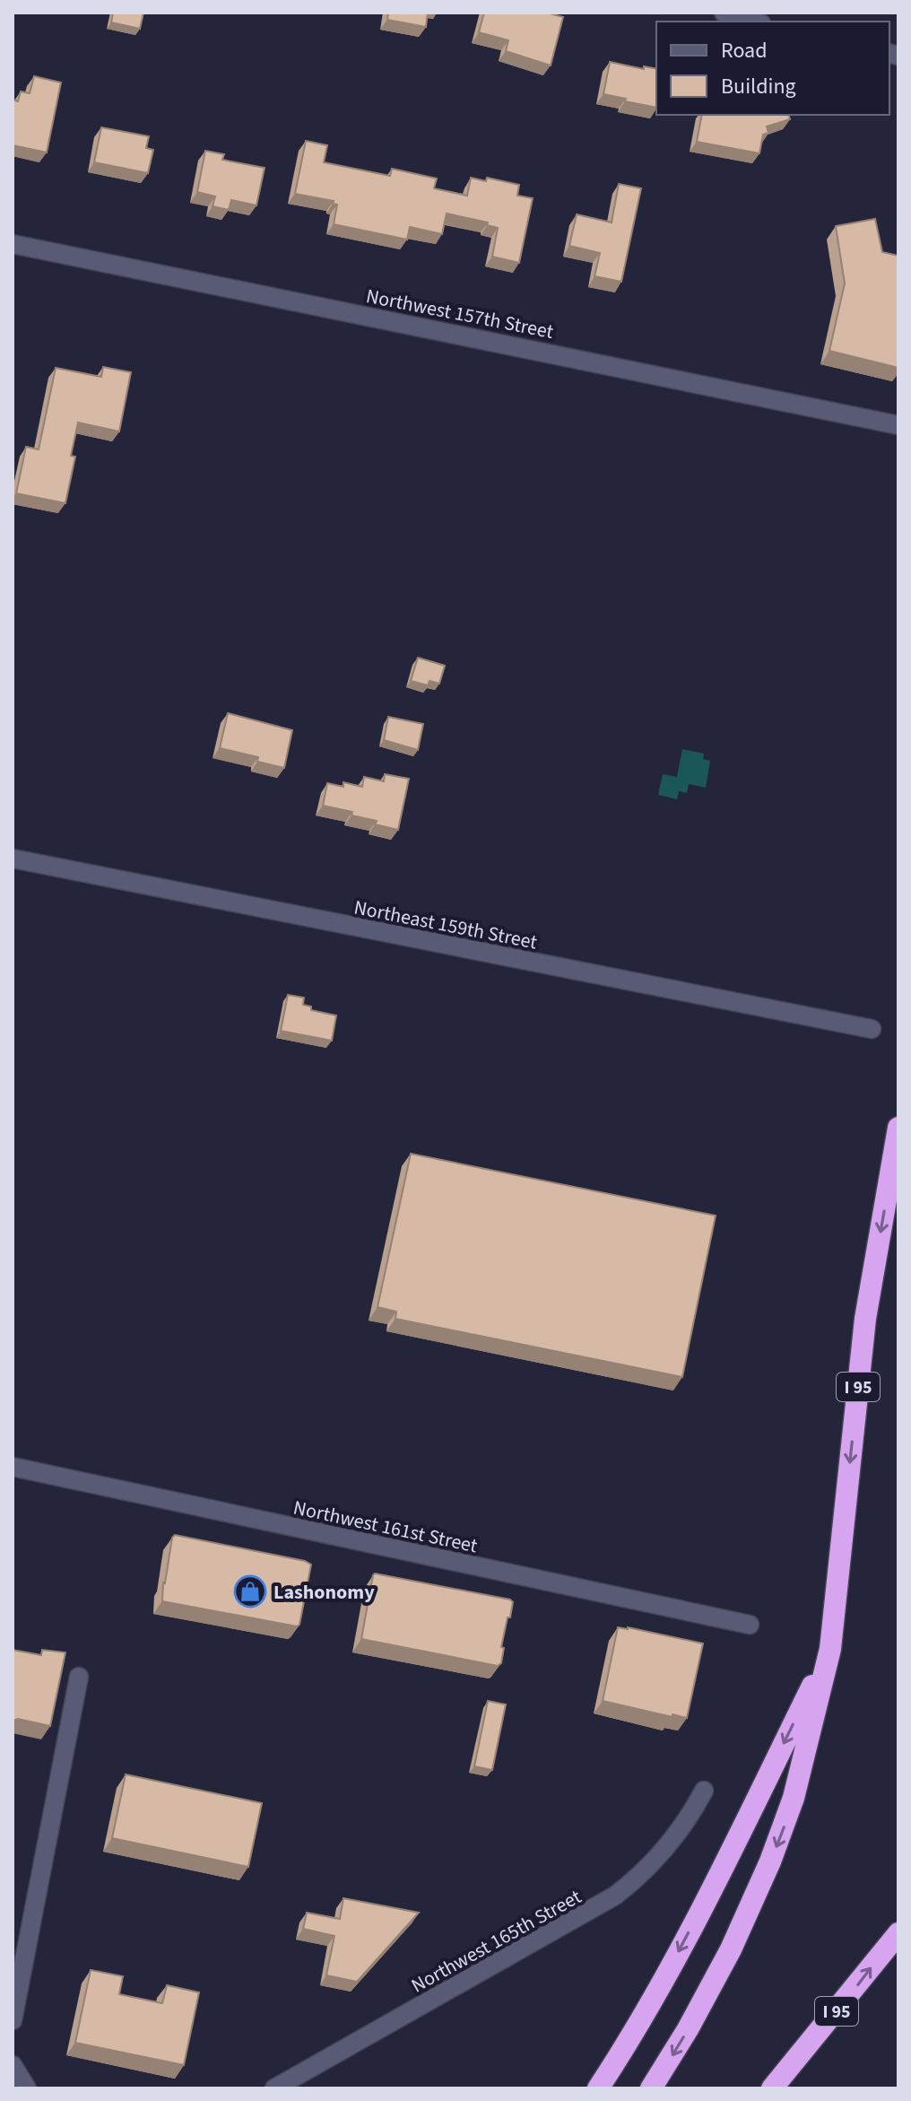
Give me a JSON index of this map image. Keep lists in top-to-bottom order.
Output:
{
  "streets": {
    "highway": ["I 95"],
    "street": [
      "Northwest 157th Street",
      "Northeast 159th Street",
      "Northwest 161st Street",
      "Northwest 165th Street"
    ]
  },
  "places": {
    "shop": ["Lashonomy"]
  },
  "legend": ["Road", "Building"]
}
